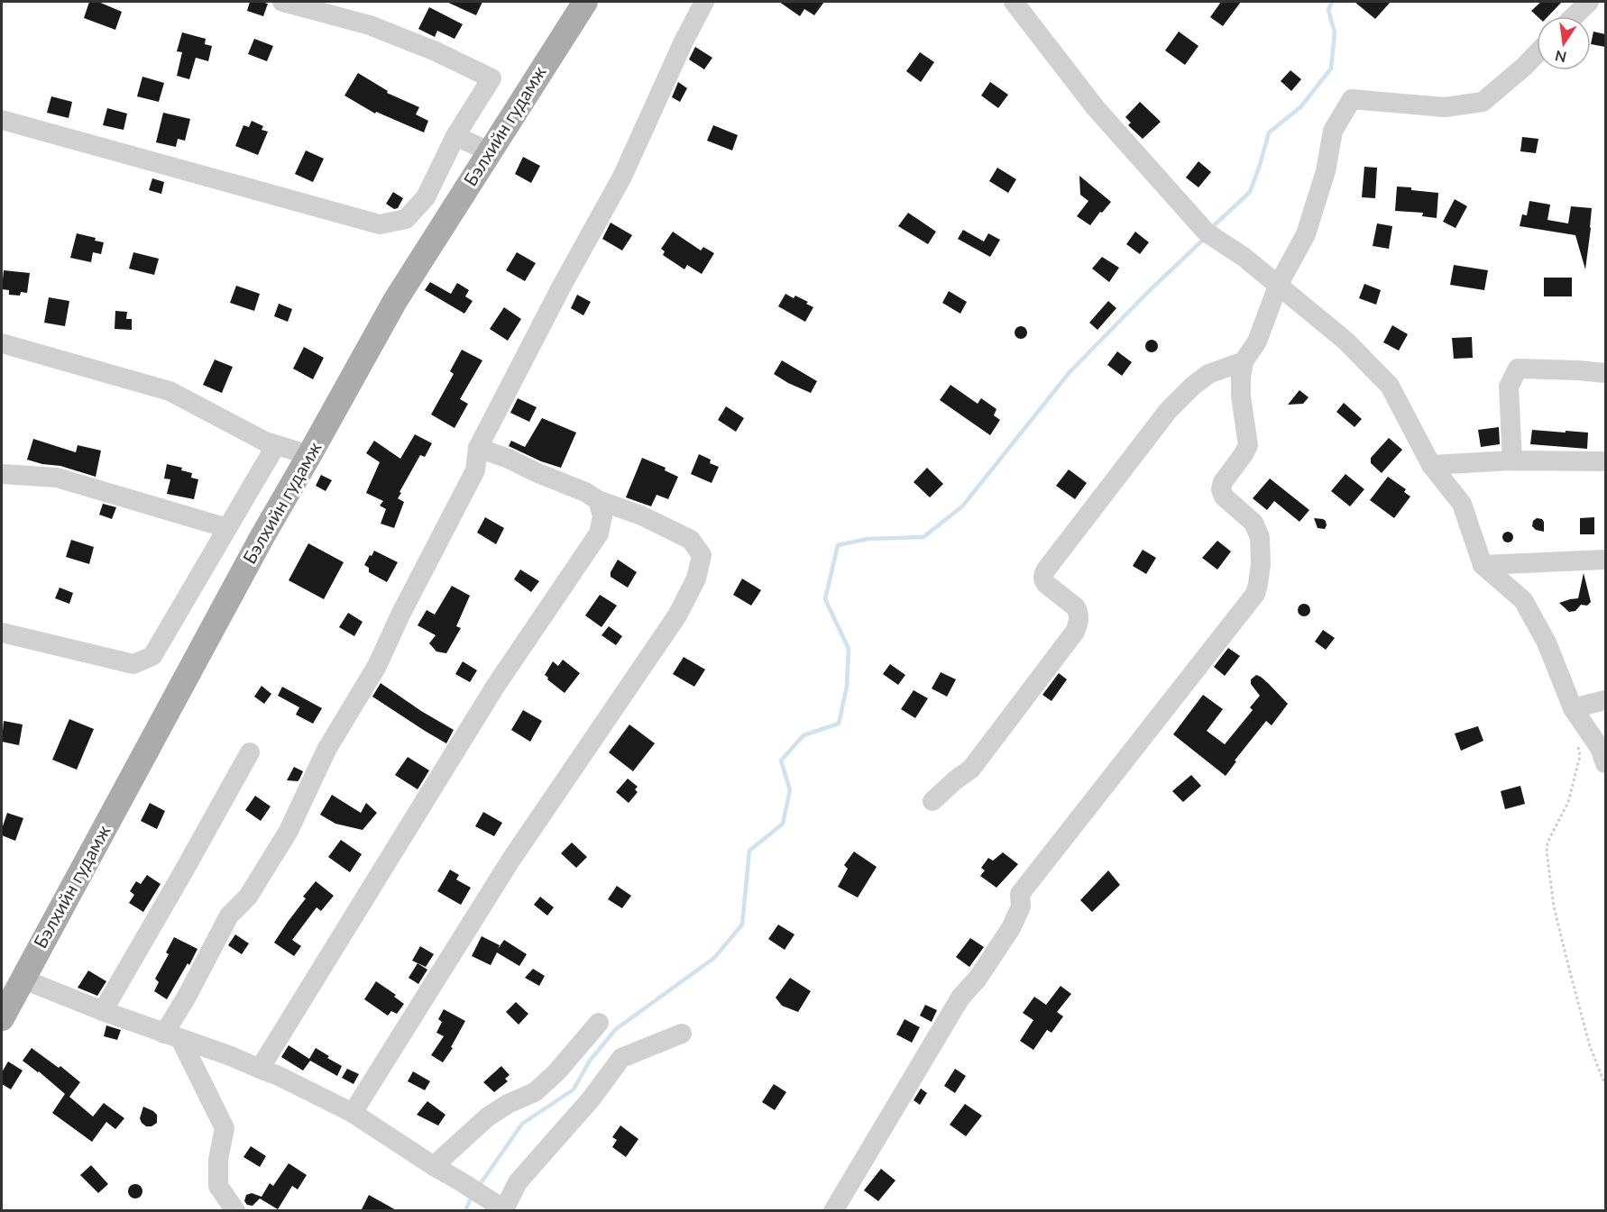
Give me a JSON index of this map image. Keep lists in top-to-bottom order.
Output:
{
  "streets": {
    "main road": ["Бэлхийн гудамж"]
  },
  "north": "bottom"
}
